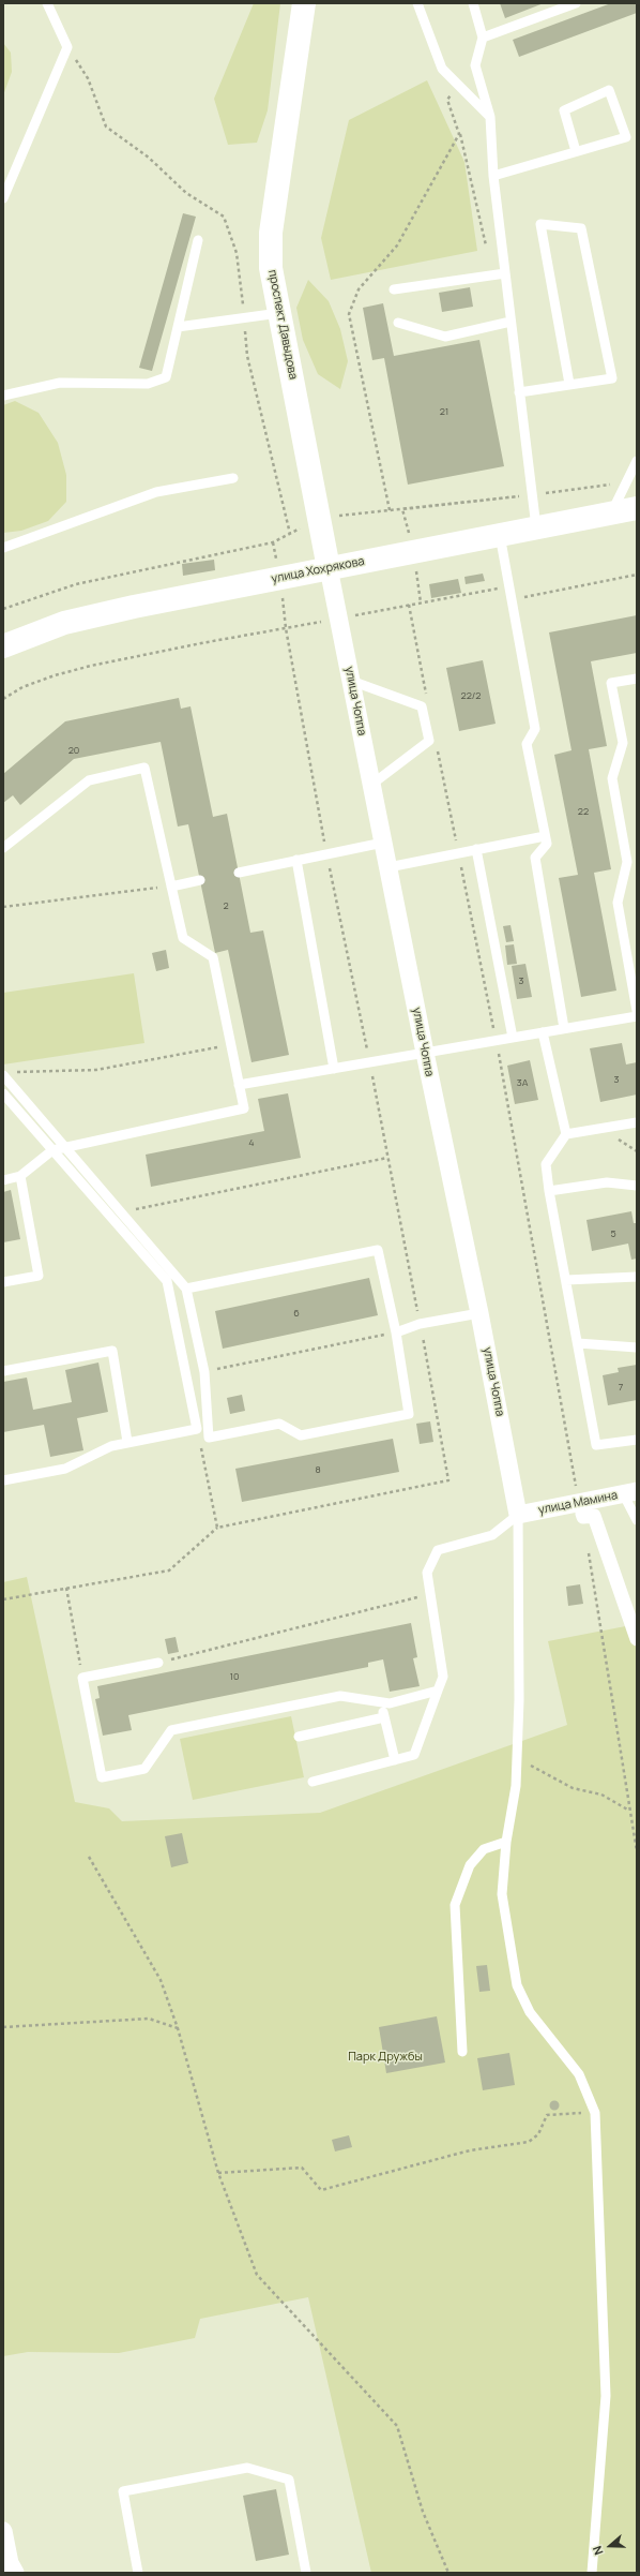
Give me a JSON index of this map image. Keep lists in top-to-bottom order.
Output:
{
  "streets": {
    "main road": ["проспект Давыдова", "улица Хохрякова"],
    "street": ["улица Чоппа", "улица Мамина"]
  },
  "crossings": [
    ["проспект Давыдова", "улица Хохрякова"],
    ["проспект Давыдова", "улица Чоппа"],
    ["улица Хохрякова", "улица Чоппа"],
    ["улица Чоппа", "улица Мамина"]
  ],
  "parks": ["Парк Дружбы"],
  "house_numbers": [
    "21",
    "22/2",
    "20",
    "22",
    "2",
    "3",
    "3",
    "3А",
    "4",
    "5",
    "6",
    "7",
    "8",
    "10"
  ],
  "north": "left"
}
